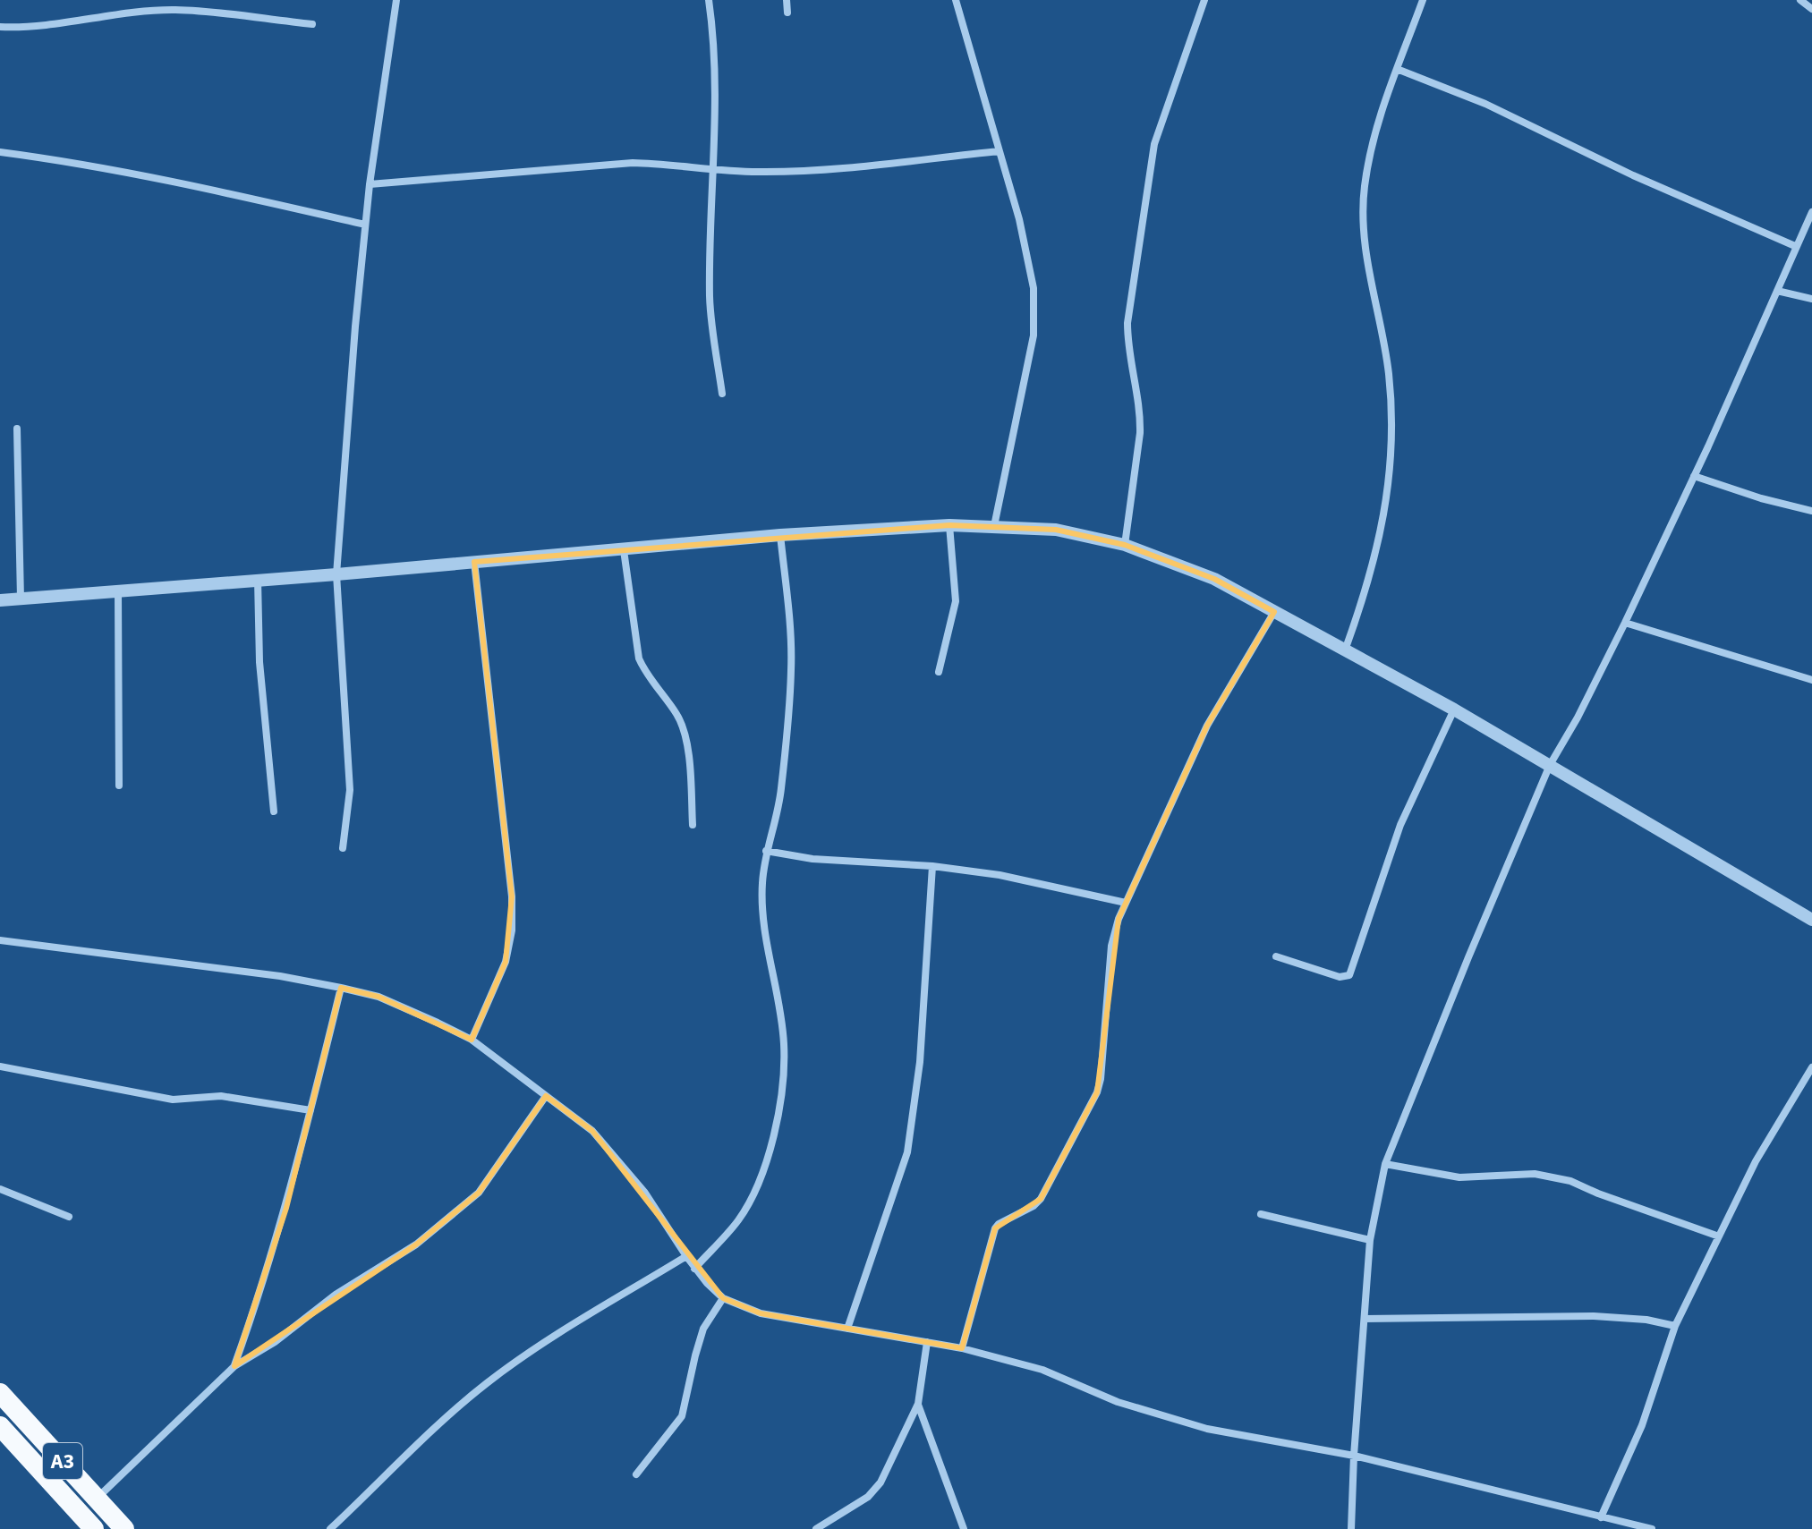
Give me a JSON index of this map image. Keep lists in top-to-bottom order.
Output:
{
  "streets": {
    "highway": ["A3"]
  }
}
